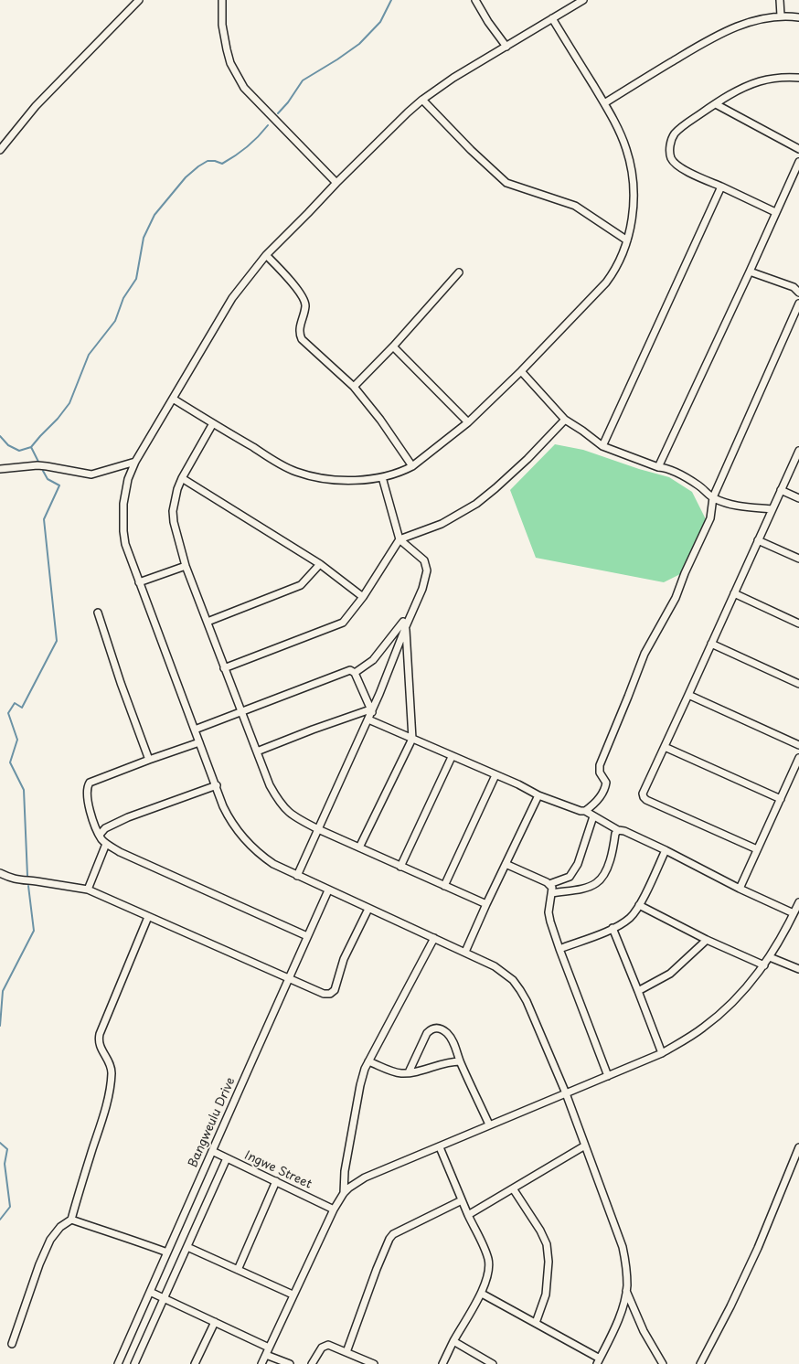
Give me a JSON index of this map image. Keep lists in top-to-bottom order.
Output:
{
  "streets": {
    "street": ["Bangweulu Drive", "Ingwe Street"]
  },
  "crossings": [
    ["Bangweulu Drive", "Ingwe Street"]
  ]
}
